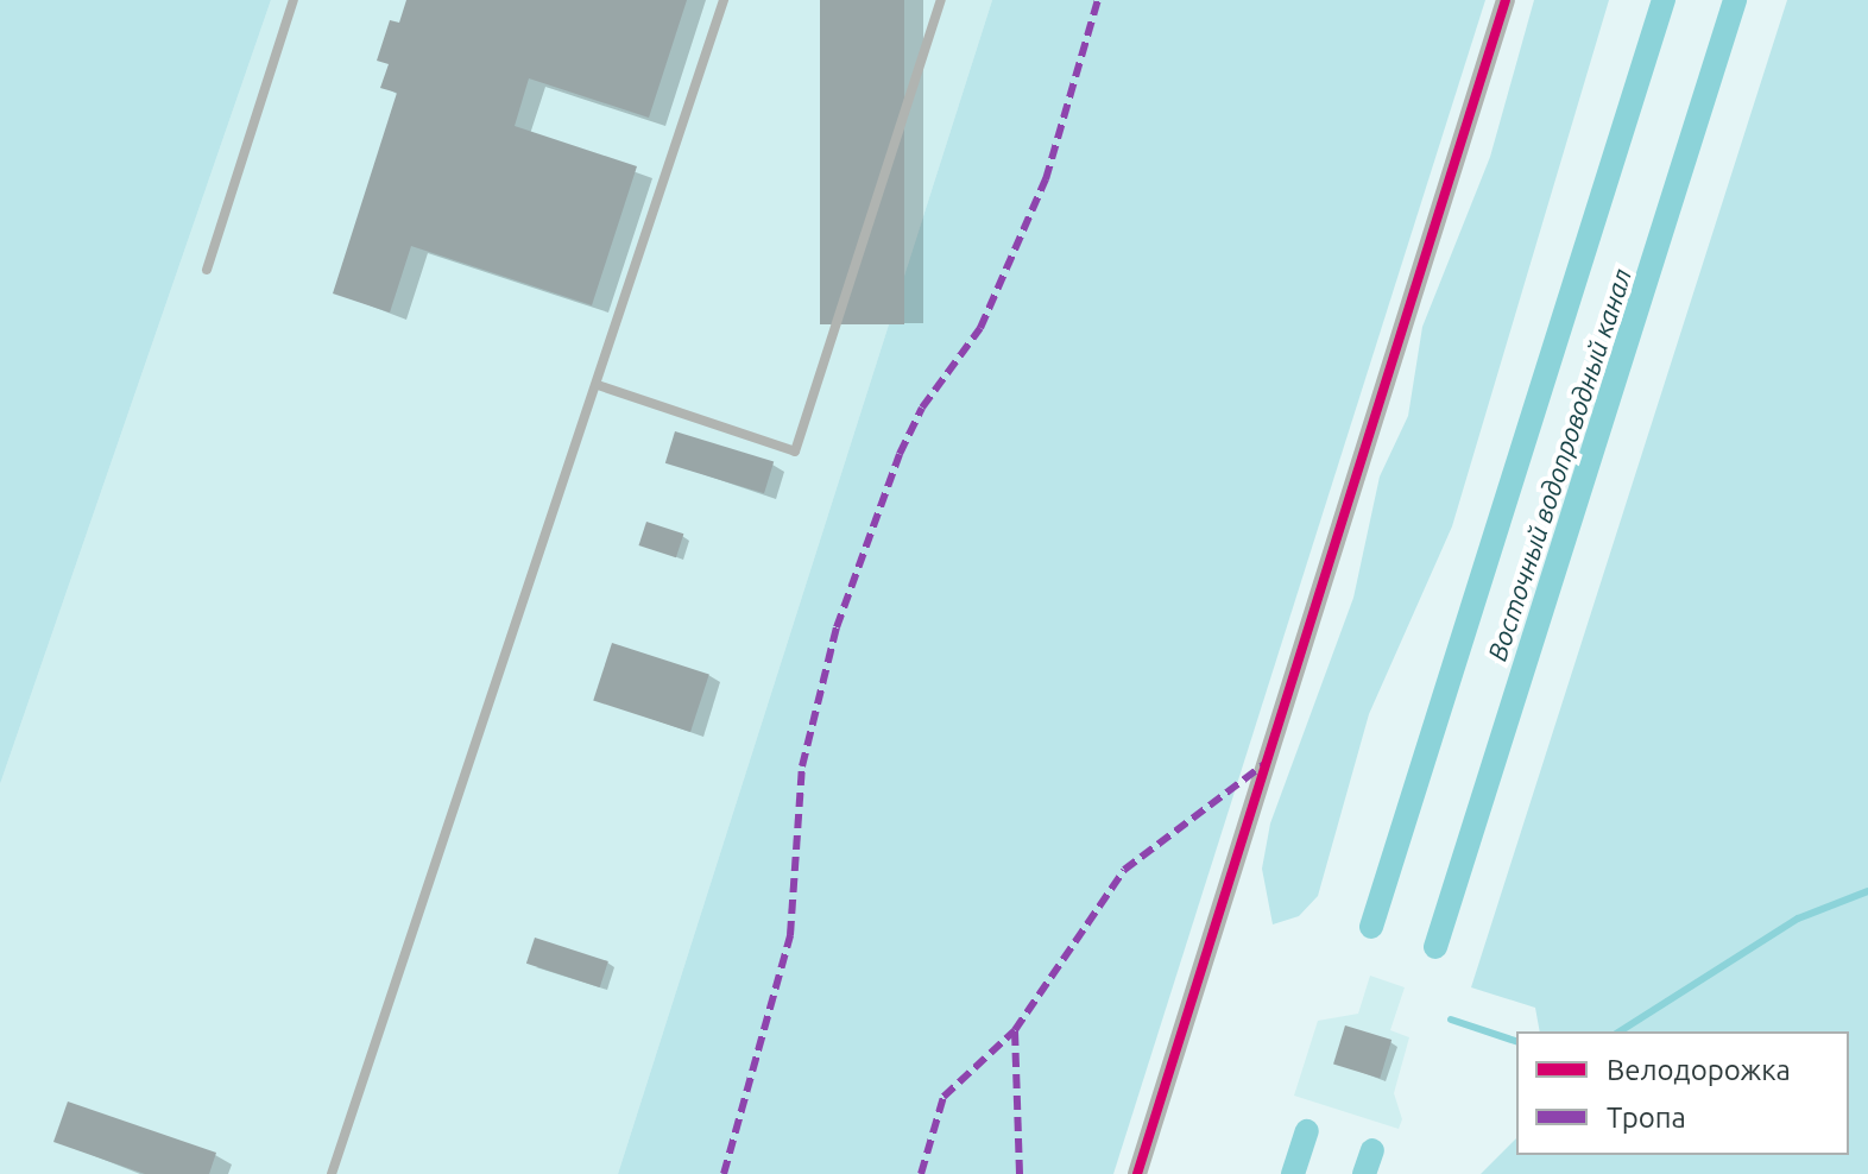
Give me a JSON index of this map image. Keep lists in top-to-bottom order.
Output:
{
  "water": ["Восточный водопроводный канал"],
  "legend": ["Велодорожка", "Тропа"]
}
